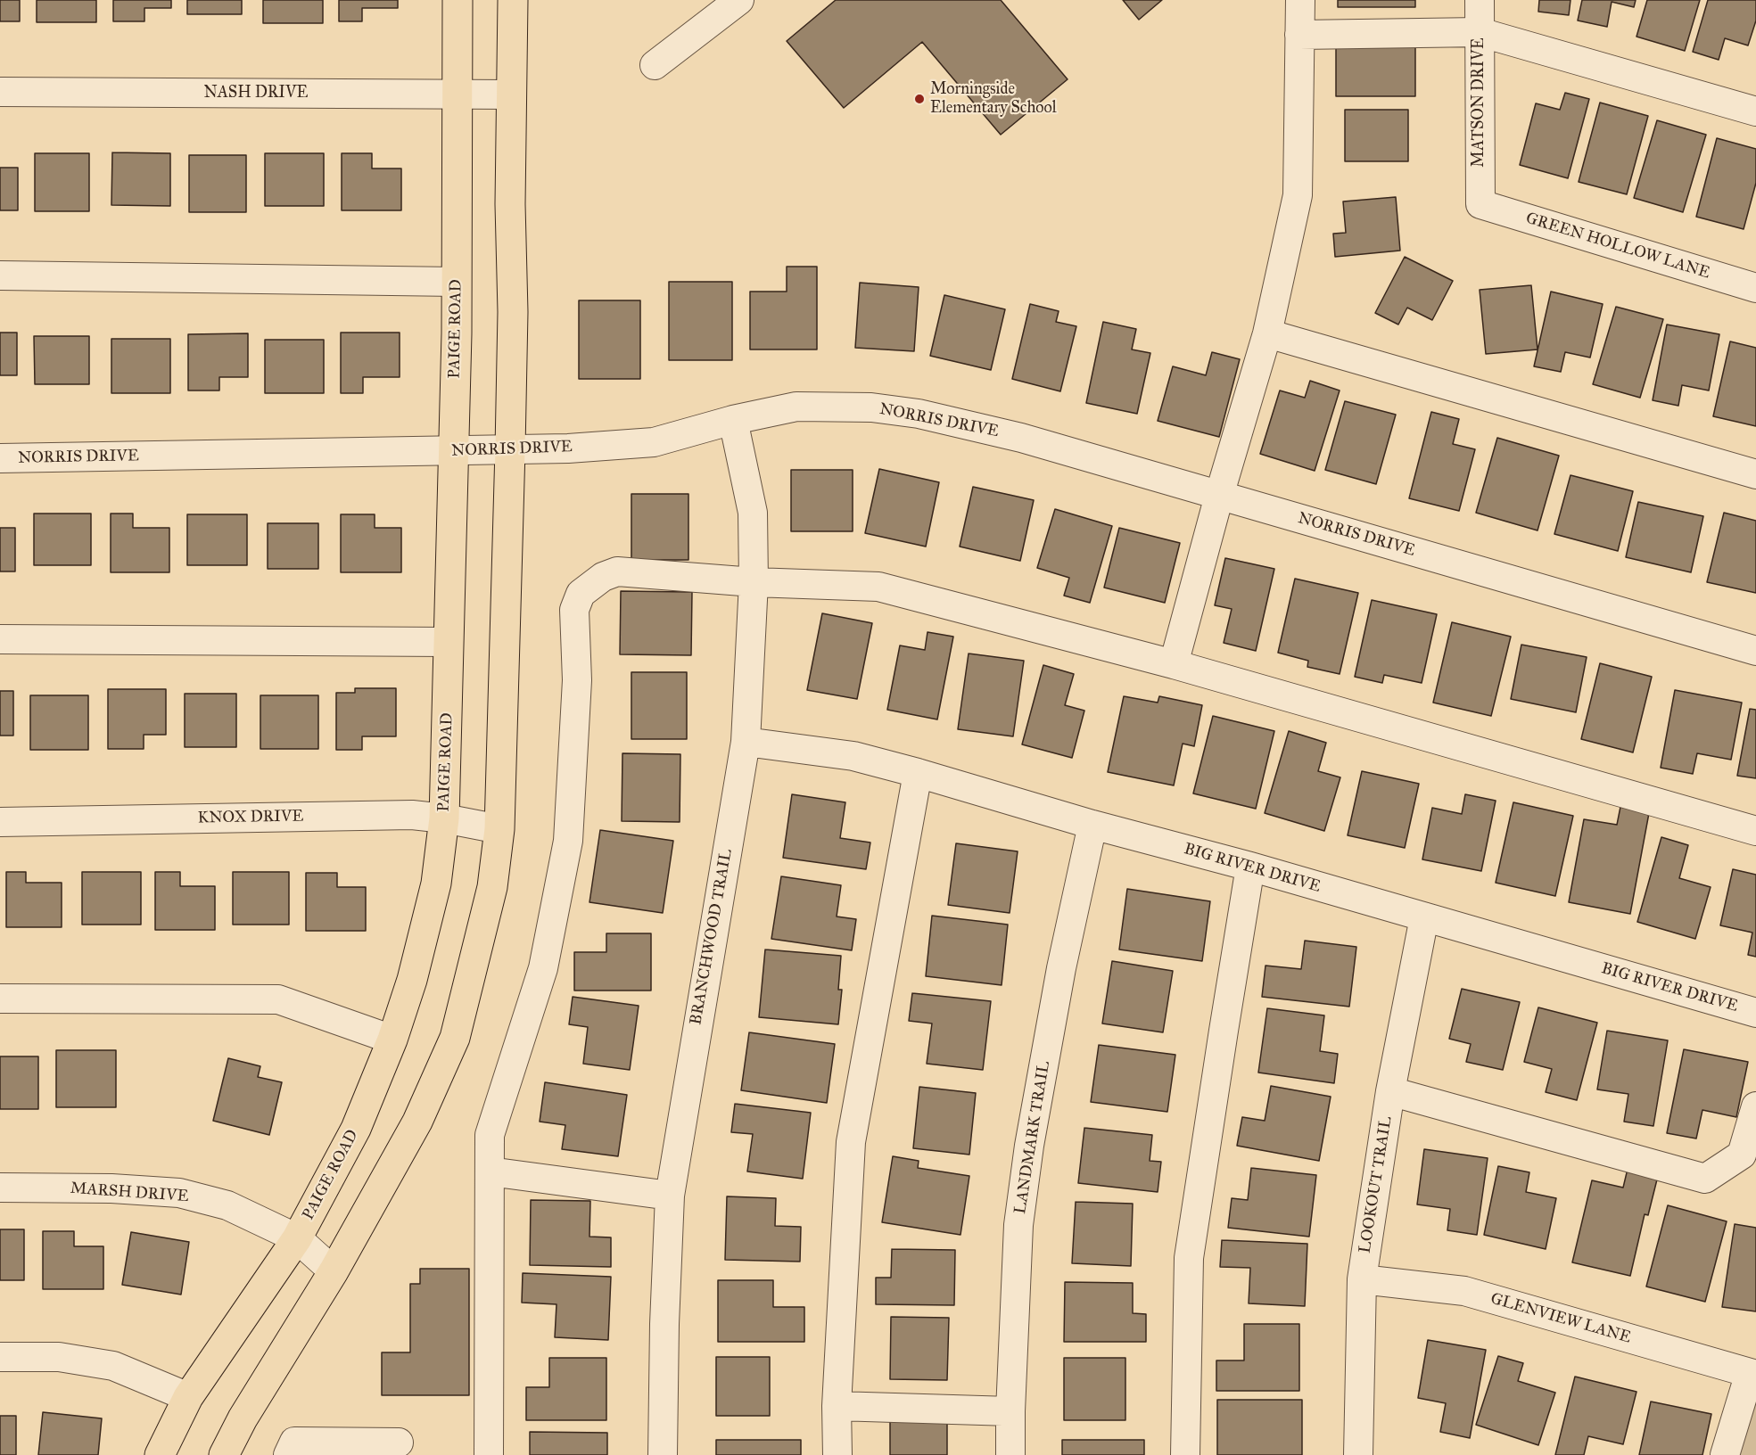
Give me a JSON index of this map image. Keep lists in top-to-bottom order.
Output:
{
  "streets": {
    "main road": ["PAIGE ROAD"],
    "street": [
      "NASH DRIVE",
      "MATSON DRIVE",
      "GREEN HOLLOW LANE",
      "NORRIS DRIVE",
      "KNOX DRIVE",
      "BIG RIVER DRIVE",
      "BRANCHWOOD TRAIL",
      "LANDMARK TRAIL",
      "LOOKOUT TRAIL",
      "MARSH DRIVE",
      "GLENVIEW LANE"
    ]
  },
  "crossings": [
    ["NASH DRIVE", "PAIGE ROAD"],
    ["MATSON DRIVE", "GREEN HOLLOW LANE"],
    ["PAIGE ROAD", "NORRIS DRIVE"],
    ["PAIGE ROAD", "KNOX DRIVE"],
    ["PAIGE ROAD", "MARSH DRIVE"],
    ["NORRIS DRIVE", "BRANCHWOOD TRAIL"],
    ["BIG RIVER DRIVE", "BRANCHWOOD TRAIL"],
    ["BIG RIVER DRIVE", "LANDMARK TRAIL"],
    ["BIG RIVER DRIVE", "LOOKOUT TRAIL"],
    ["LOOKOUT TRAIL", "GLENVIEW LANE"]
  ],
  "places": ["Morningside Elementary School"]
}
